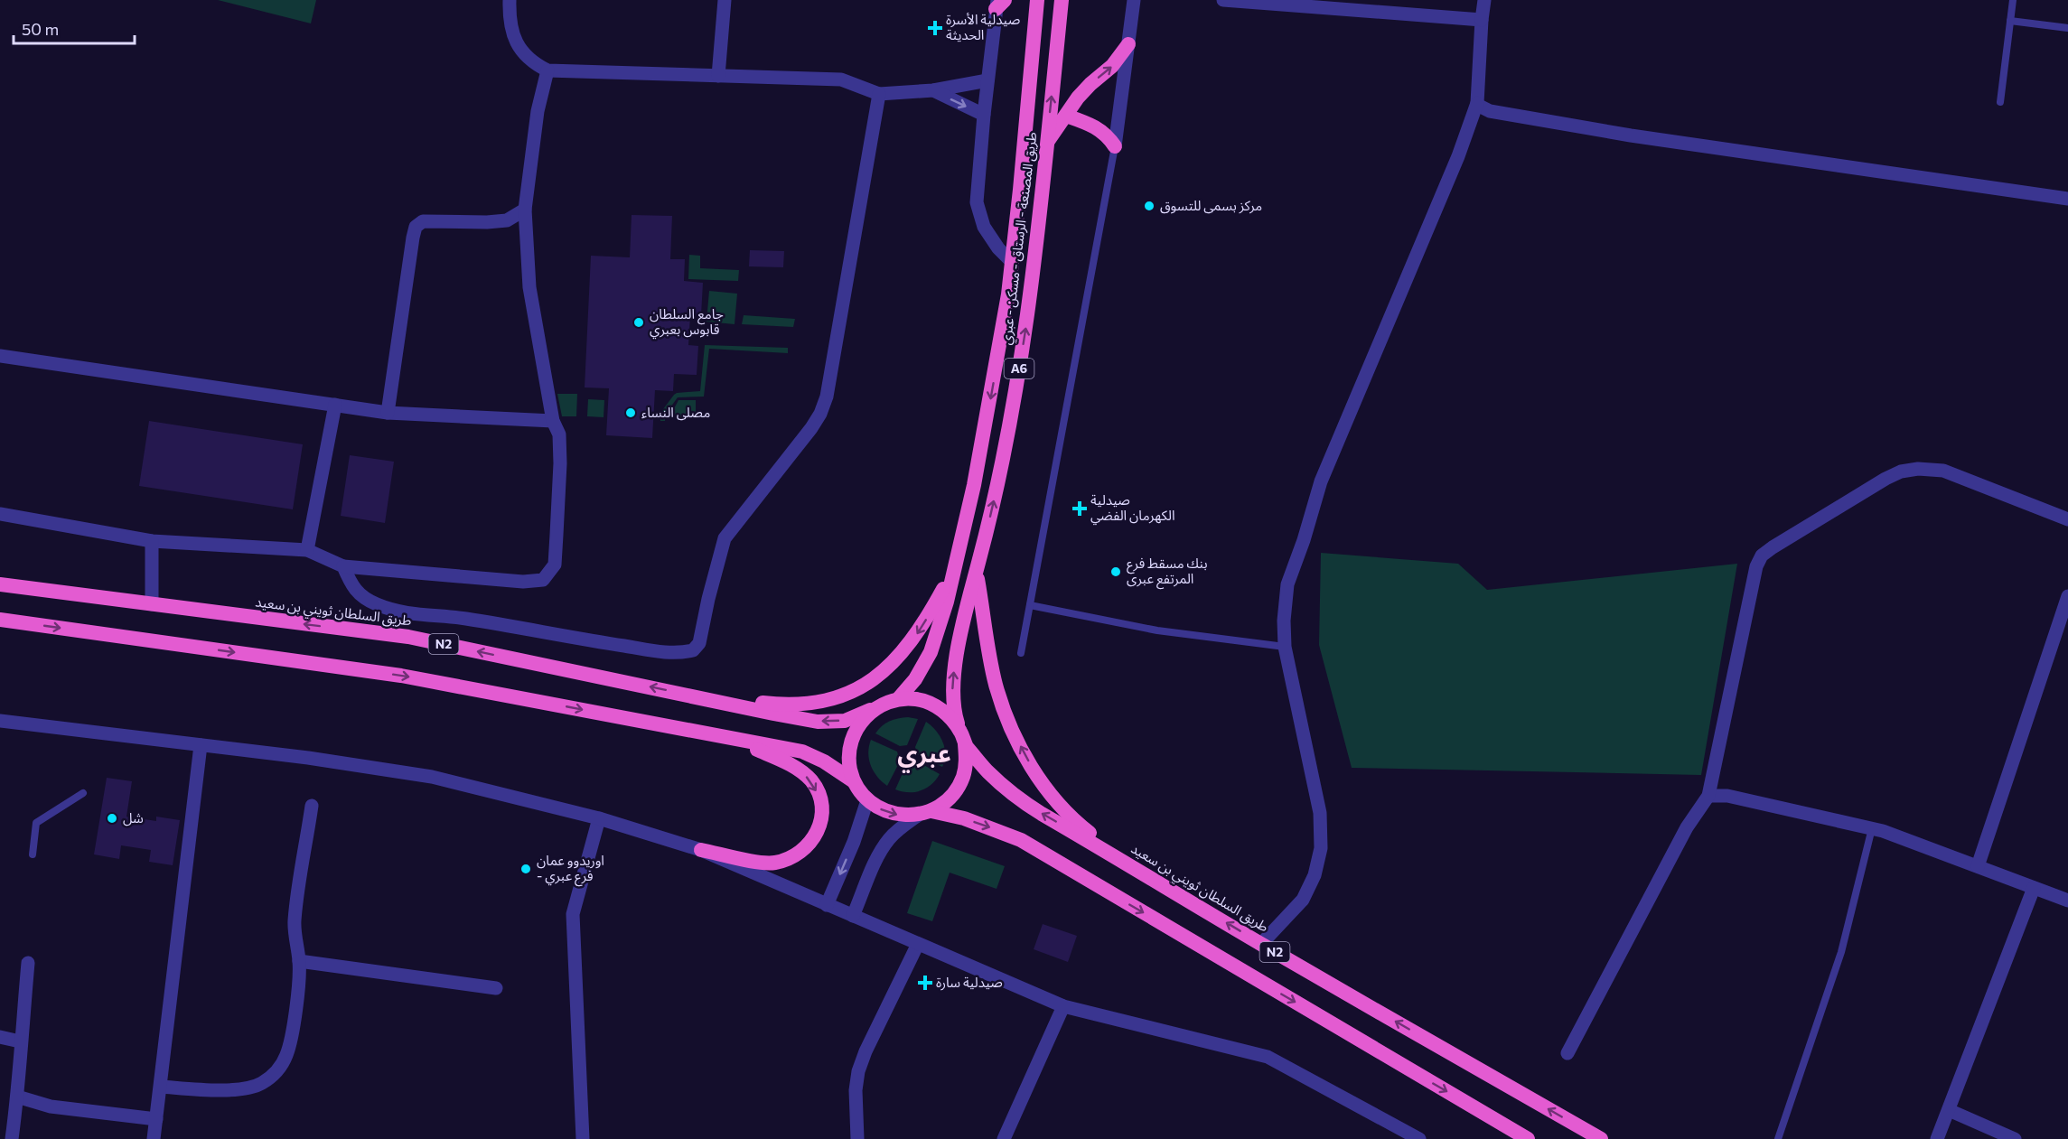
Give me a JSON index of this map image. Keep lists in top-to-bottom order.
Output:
{
  "streets": {
    "highway": [
      "طريق المصنعة - الرستاق - مسكن - عبري",
      "A6",
      "طريق السلطان ثويني بن سعيد",
      "N2"
    ]
  },
  "crossings": [
    ["طريق المصنعة - الرستاق - مسكن - عبري", "طريق السلطان ثويني بن سعيد"],
    ["طريق المصنعة - الرستاق - مسكن - عبري", "N2"],
    ["طريق السلطان ثويني بن سعيد", "N2"]
  ],
  "districts": ["عبري"],
  "places": {
    "health": ["صيدلية الأسرة الحديثة", "صيدلية الكهرمان الفضي", "صيدلية سارة"],
    "other": [
      "مركز بسمى للتسوق",
      "جامع السلطان قابوس بعبري",
      "مصلى النساء",
      "بنك مسقط فرع المرتفع عبرى",
      "شل",
      "اوريدوو عمان - فرع عبري"
    ]
  },
  "scale_bar": "50 m"
}
